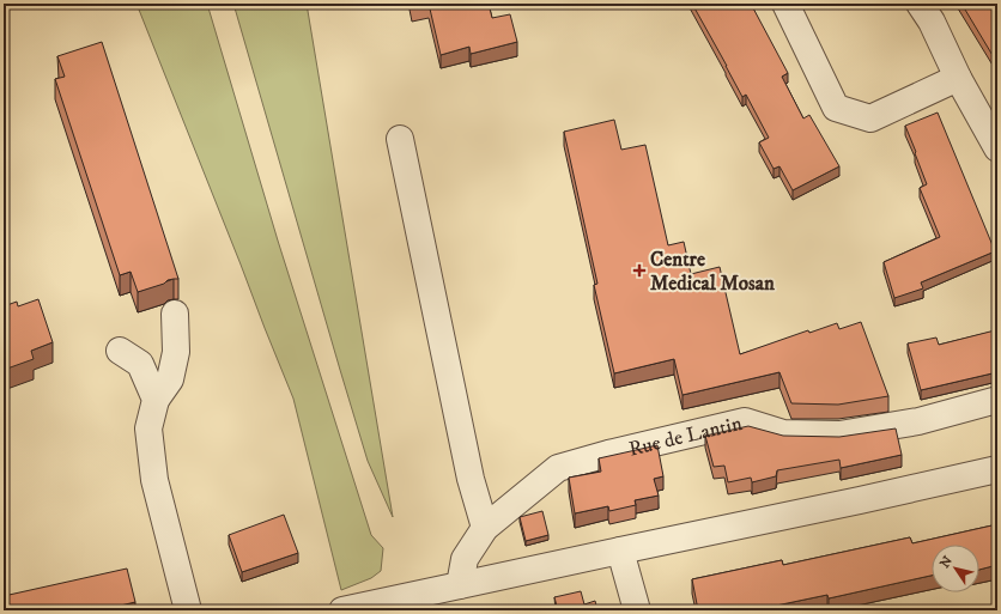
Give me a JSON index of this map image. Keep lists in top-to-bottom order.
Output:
{
  "streets": {
    "street": ["Rue de Lantin"]
  },
  "places": {
    "health": ["Centre Medical Mosan"]
  },
  "north": "top left"
}
